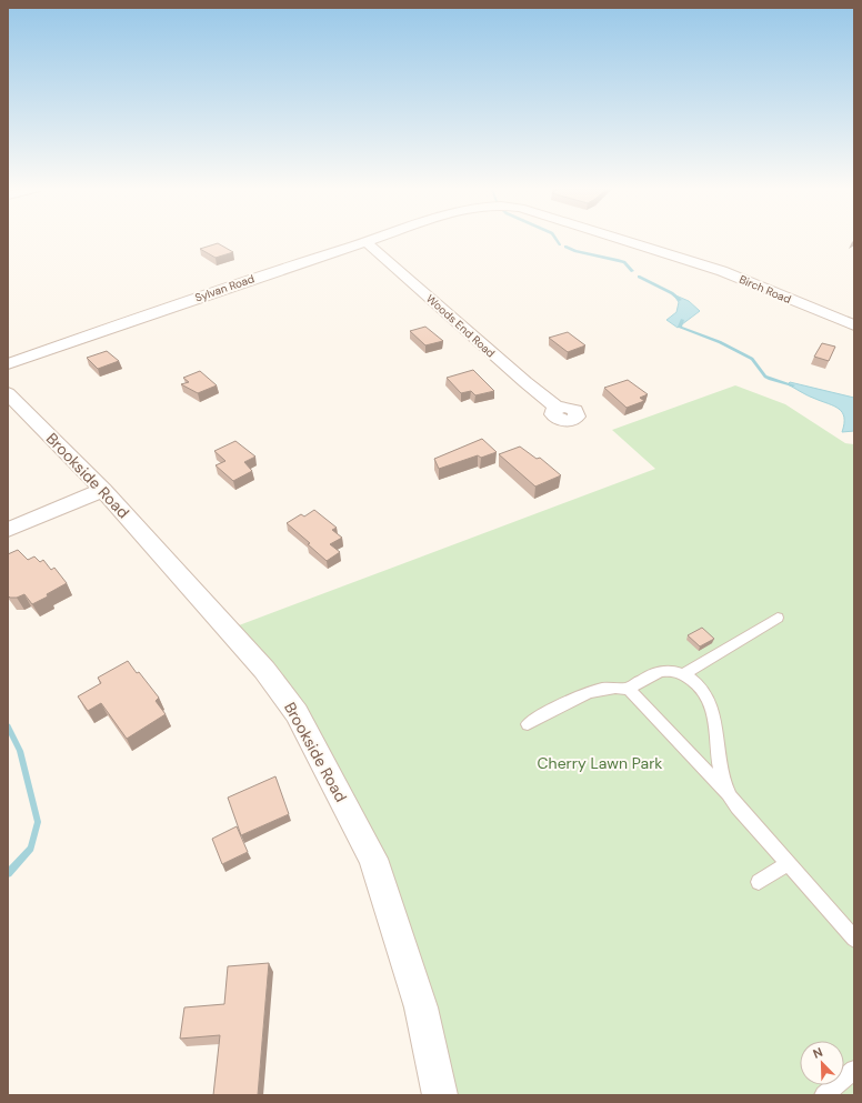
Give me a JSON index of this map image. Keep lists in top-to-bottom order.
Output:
{
  "streets": {
    "street": [
      "Sylvan Road",
      "Birch Road",
      "Woods End Road",
      "Brookside Road"
    ]
  },
  "crossings": [
    ["Sylvan Road", "Woods End Road"]
  ],
  "parks": ["Cherry Lawn Park"],
  "north": "top left"
}
